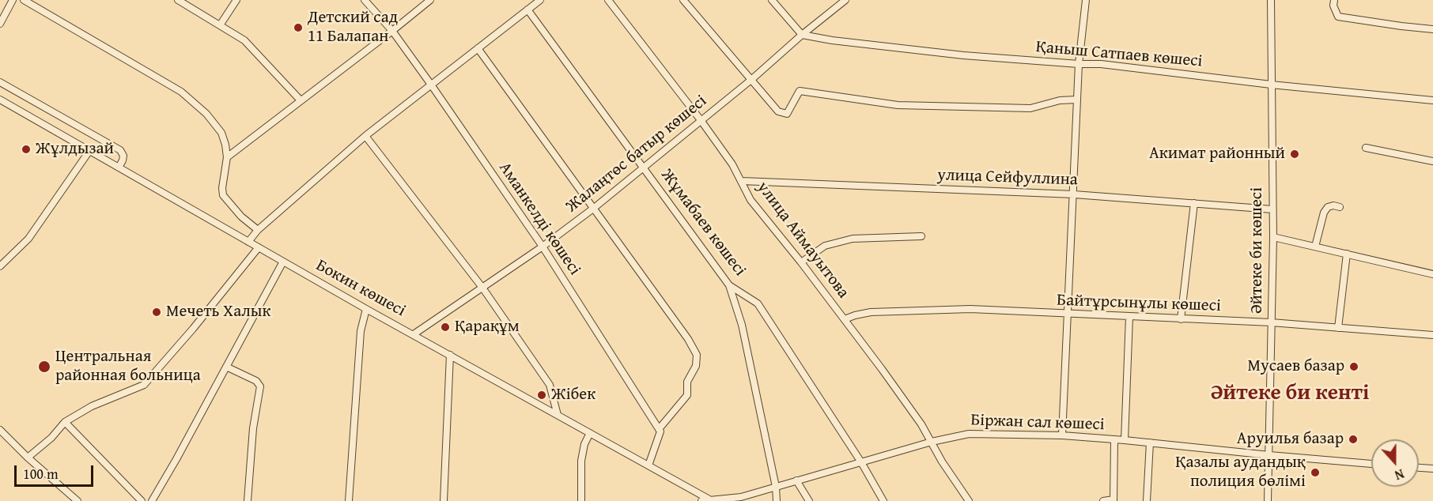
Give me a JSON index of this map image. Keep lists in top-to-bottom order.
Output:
{
  "streets": {
    "street": [
      "Қаныш Сатпаев көшесі",
      "Жалаңтөс батыр көшесі",
      "улица Сейфуллина",
      "Аманкелді көшесі",
      "Жұмабаев көшесі",
      "улица Аймауытова",
      "Әйтеке би көшесі",
      "Бокин көшесі",
      "Байтұрсынұлы көшесі",
      "Біржан сал көшесі"
    ]
  },
  "crossings": [
    ["Қаныш Сатпаев көшесі", "Жалаңтөс батыр көшесі"],
    ["Қаныш Сатпаев көшесі", "Әйтеке би көшесі"],
    ["Жалаңтөс батыр көшесі", "Аманкелді көшесі"],
    ["Жалаңтөс батыр көшесі", "Жұмабаев көшесі"],
    ["Жалаңтөс батыр көшесі", "улица Аймауытова"],
    ["Жалаңтөс батыр көшесі", "Бокин көшесі"],
    ["улица Сейфуллина", "улица Аймауытова"],
    ["улица Сейфуллина", "Әйтеке би көшесі"],
    ["Жұмабаев көшесі", "Біржан сал көшесі"],
    ["улица Аймауытова", "Байтұрсынұлы көшесі"],
    ["улица Аймауытова", "Біржан сал көшесі"],
    ["Әйтеке би көшесі", "Байтұрсынұлы көшесі"],
    ["Әйтеке би көшесі", "Біржан сал көшесі"],
    ["Бокин көшесі", "Біржан сал көшесі"]
  ],
  "districts": ["Әйтеке би кенті"],
  "places": [
    "Детский сад 11 Балапан",
    "Жұлдызай",
    "Акимат районный",
    "Мечеть Халык",
    "Қарақұм",
    "Центральная районная больница",
    "Мусаев базар",
    "Жібек",
    "Аруилья базар",
    "Қазалы аудандық полиция бөлімі"
  ],
  "scale_bar": "100 m",
  "north": "bottom"
}
